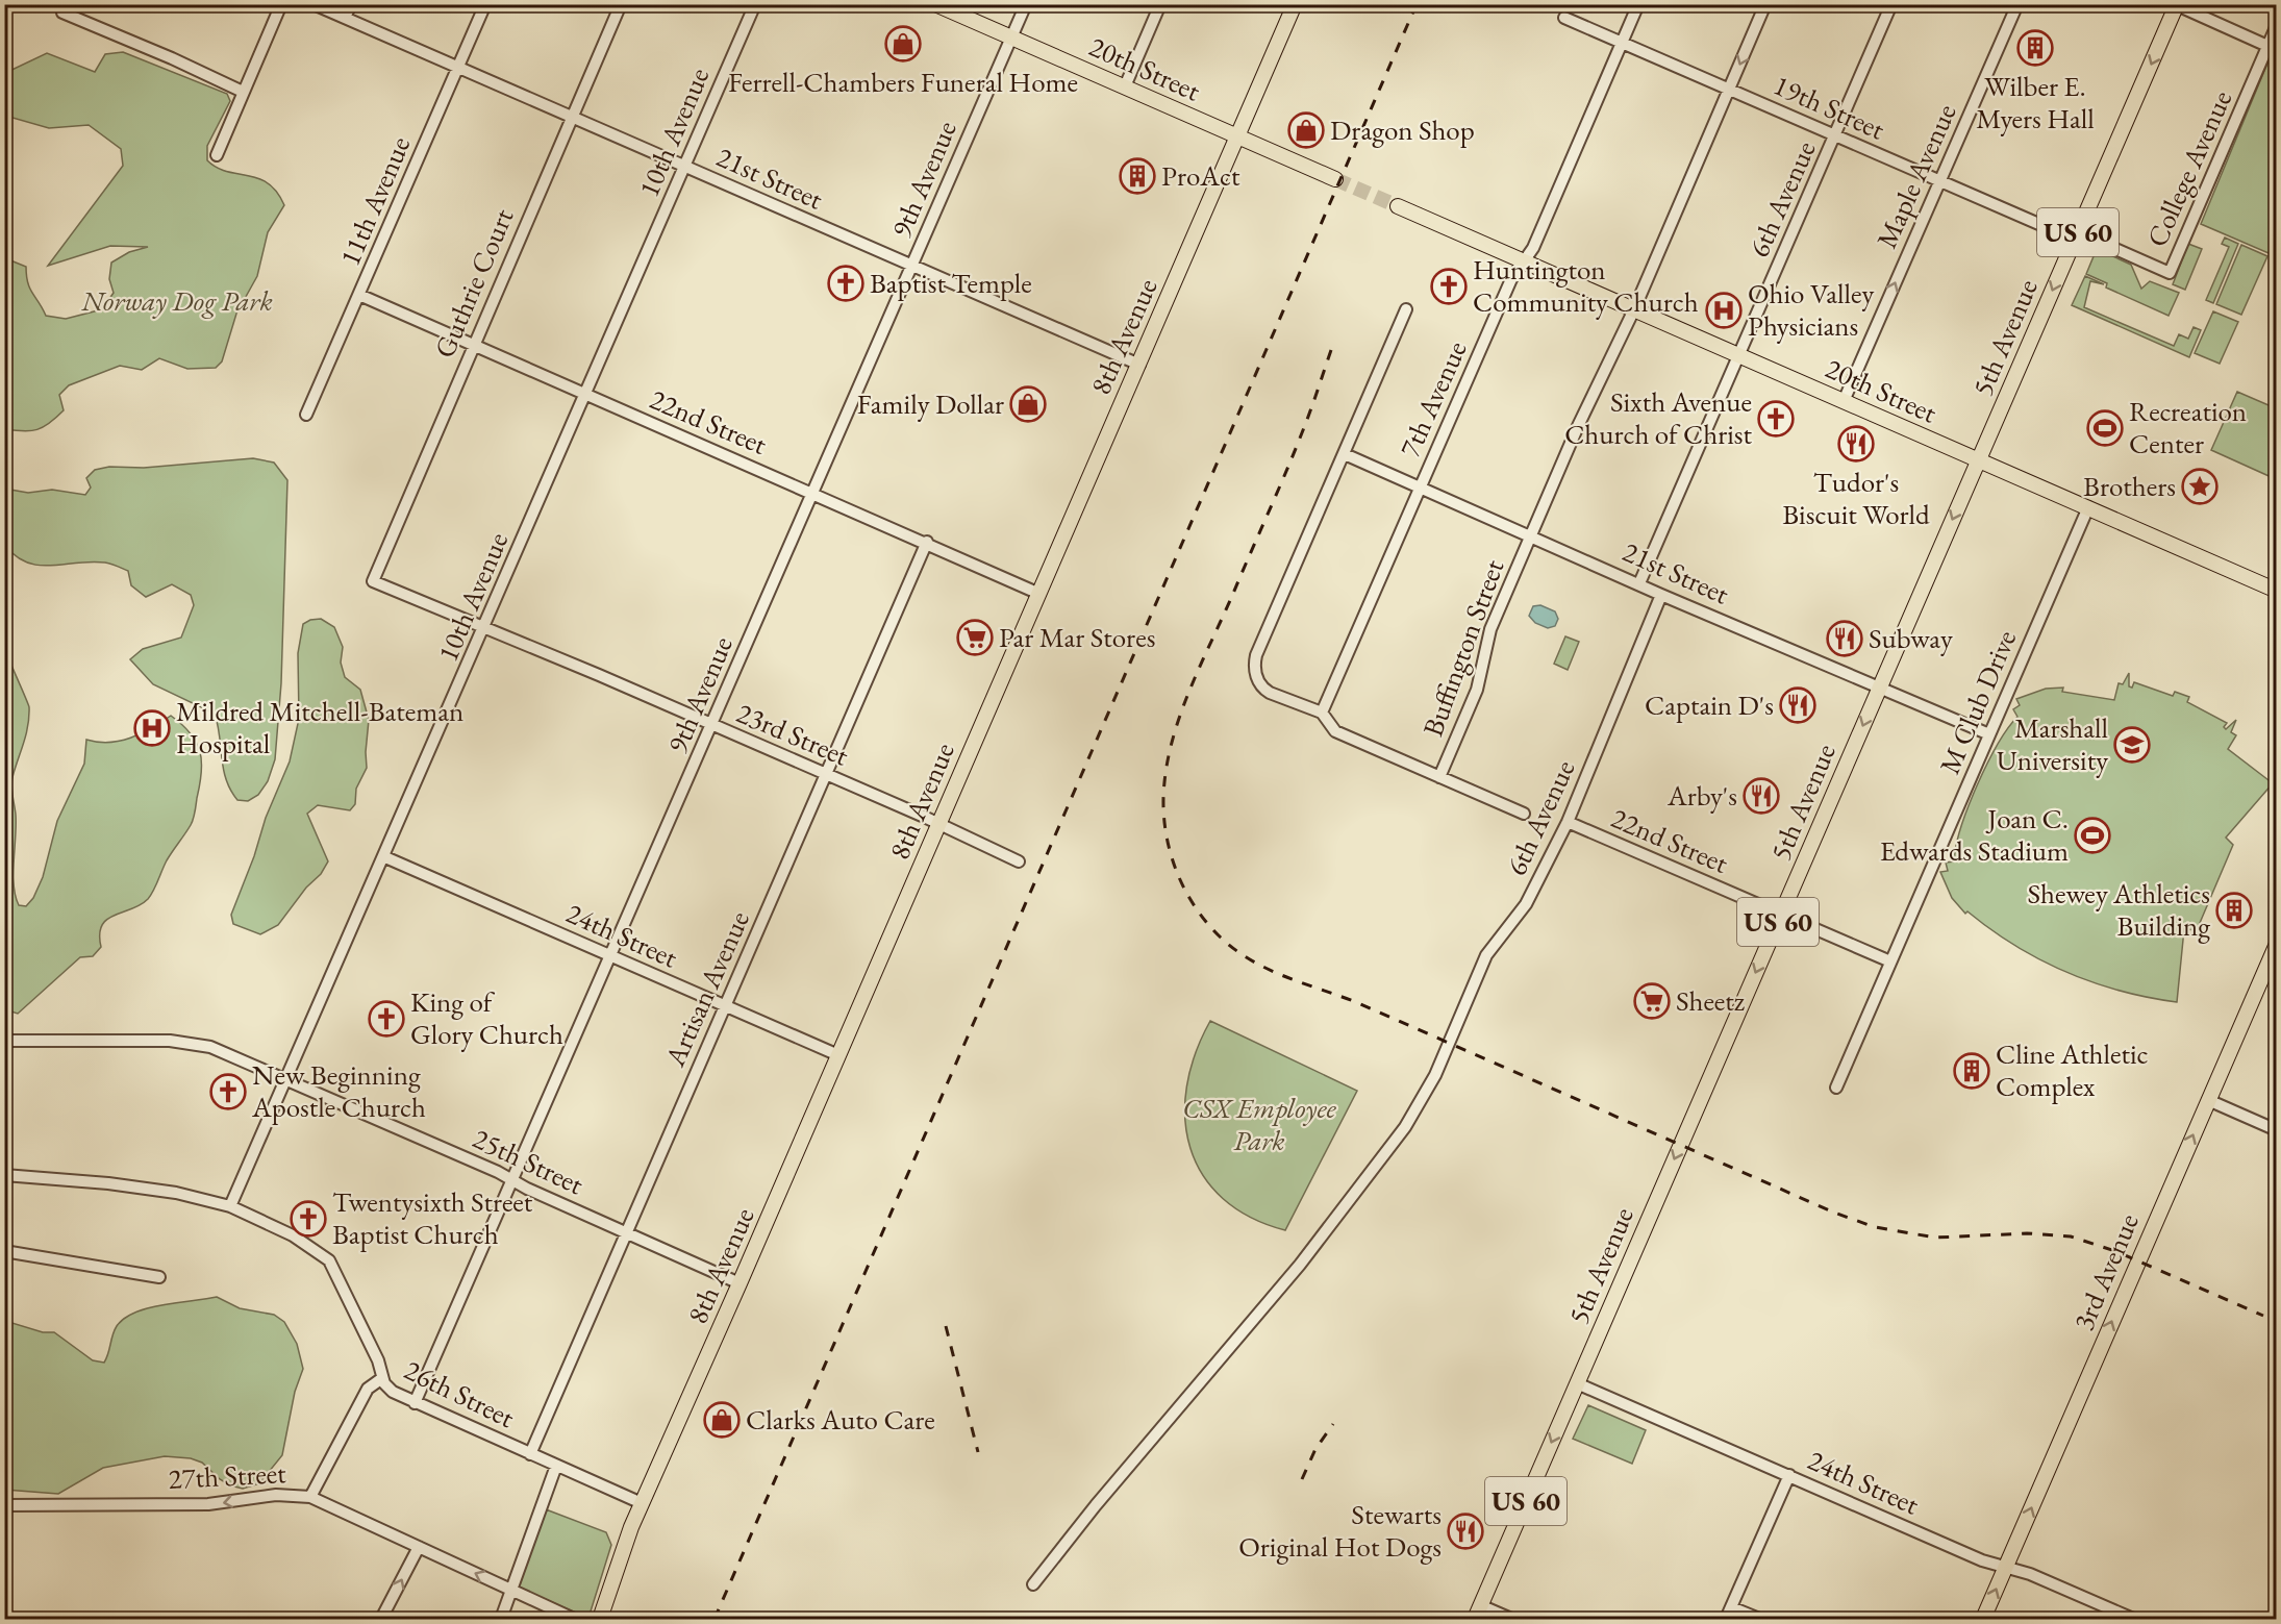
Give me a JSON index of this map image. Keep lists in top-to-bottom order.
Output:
{
  "streets": {
    "main road": [
      "20th Street",
      "US 60",
      "8th Avenue",
      "5th Avenue",
      "3rd Avenue"
    ],
    "street": [
      "19th Street",
      "10th Avenue",
      "College Avenue",
      "Maple Avenue",
      "21st Street",
      "9th Avenue",
      "6th Avenue",
      "11th Avenue",
      "Guthrie Court",
      "7th Avenue",
      "22nd Street",
      "Buffington Street",
      "M Club Drive",
      "23rd Street",
      "24th Street",
      "Artisan Avenue",
      "25th Street",
      "26th Street",
      "27th Street"
    ]
  },
  "crossings": [
    ["20th Street", "Maple Avenue"],
    ["20th Street", "9th Avenue"],
    ["20th Street", "6th Avenue"],
    ["20th Street", "8th Avenue"],
    ["20th Street", "5th Avenue"],
    ["20th Street", "7th Avenue"],
    ["20th Street", "Buffington Street"],
    ["20th Street", "M Club Drive"],
    ["19th Street", "College Avenue"],
    ["19th Street", "Maple Avenue"],
    ["19th Street", "6th Avenue"],
    ["19th Street", "5th Avenue"],
    ["19th Street", "7th Avenue"],
    ["19th Street", "Buffington Street"],
    ["10th Avenue", "21st Street"],
    ["10th Avenue", "22nd Street"],
    ["10th Avenue", "23rd Street"],
    ["10th Avenue", "24th Street"],
    ["10th Avenue", "25th Street"],
    ["10th Avenue", "26th Street"],
    ["College Avenue", "5th Avenue"],
    ["21st Street", "9th Avenue"],
    ["21st Street", "6th Avenue"],
    ["21st Street", "11th Avenue"],
    ["21st Street", "Guthrie Court"],
    ["21st Street", "8th Avenue"],
    ["21st Street", "5th Avenue"],
    ["21st Street", "7th Avenue"],
    ["21st Street", "Buffington Street"],
    ["21st Street", "M Club Drive"],
    ["9th Avenue", "22nd Street"],
    ["9th Avenue", "23rd Street"],
    ["9th Avenue", "24th Street"],
    ["9th Avenue", "25th Street"],
    ["9th Avenue", "26th Street"],
    ["6th Avenue", "22nd Street"],
    ["11th Avenue", "22nd Street"],
    ["Guthrie Court", "22nd Street"],
    ["Guthrie Court", "23rd Street"],
    ["8th Avenue", "22nd Street"],
    ["8th Avenue", "23rd Street"],
    ["8th Avenue", "24th Street"],
    ["8th Avenue", "25th Street"],
    ["8th Avenue", "26th Street"],
    ["5th Avenue", "22nd Street"],
    ["5th Avenue", "24th Street"],
    ["22nd Street", "M Club Drive"],
    ["22nd Street", "Artisan Avenue"],
    ["23rd Street", "Artisan Avenue"],
    ["24th Street", "Artisan Avenue"],
    ["24th Street", "3rd Avenue"],
    ["Artisan Avenue", "25th Street"],
    ["Artisan Avenue", "26th Street"]
  ],
  "one_way": [
    "Maple Avenue",
    "5th Avenue",
    "3rd Avenue",
    "27th Street"
  ],
  "parks": ["Norway Dog Park", "CSX Employee Park"],
  "places": {
    "shop": [
      "Ferrell-Chambers Funeral Home",
      "Dragon Shop",
      "Family Dollar",
      "Clarks Auto Care"
    ],
    "building": [
      "Wilber E. Myers Hall",
      "ProAct",
      "Shewey Athletics Building",
      "Cline Athletic Complex"
    ],
    "church": [
      "Baptist Temple",
      "Huntington Community Church",
      "Sixth Avenue Church of Christ",
      "King of Glory Church",
      "New Beginning Apostle Church",
      "Twentysixth Street Baptist Church"
    ],
    "hospital": ["Ohio Valley Physicians", "Mildred Mitchell-Bateman Hospital"],
    "sports": ["Recreation Center", "Joan C. Edwards Stadium"],
    "restaurant": [
      "Tudor's Biscuit World",
      "Subway",
      "Captain D's",
      "Arby's",
      "Stewarts Original Hot Dogs"
    ],
    "place": ["Brothers"],
    "supermarket": ["Par Mar Stores", "Sheetz"],
    "school or university": ["Marshall University"]
  }
}
